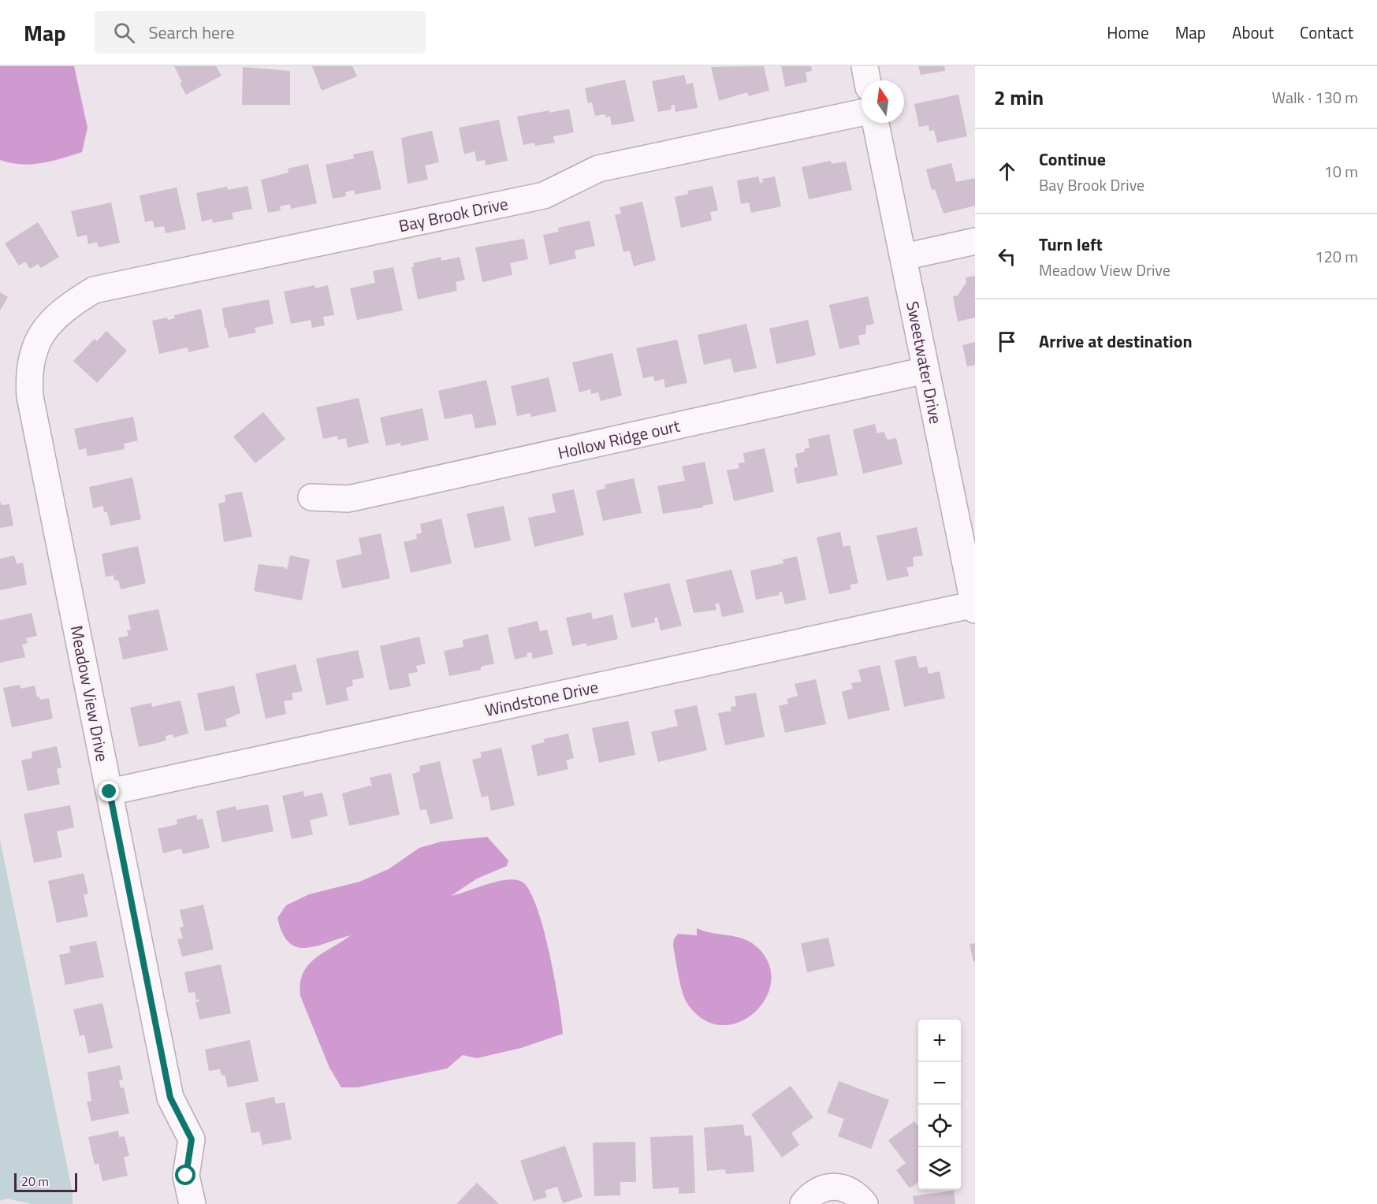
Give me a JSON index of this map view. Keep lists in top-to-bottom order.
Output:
{
  "streets": {
    "street": [
      "Bay Brook Drive",
      "Sweetwater Drive",
      "Hollow Ridge ourt",
      "Meadow View Drive",
      "Windstone Drive"
    ]
  },
  "crossings": [
    ["Bay Brook Drive", "Meadow View Drive"],
    ["Sweetwater Drive", "Hollow Ridge ourt"],
    ["Sweetwater Drive", "Windstone Drive"],
    ["Meadow View Drive", "Windstone Drive"]
  ],
  "scale_bar": "20 m",
  "north": "top",
  "page": {
    "header": "Map",
    "search": "Search here",
    "nav": [
      "Home",
      "Map",
      "About",
      "Contact"
    ],
    "heading": ["2 min", "Walk · 130 m"],
    "list": [
      ["Continue", "Bay Brook Drive", "10 m"],
      ["Turn left", "Meadow View Drive", "120 m"],
      "Arrive at destination"
    ],
    "map_buttons": ["+", "−"],
    "scale": "20 m"
  }
}
